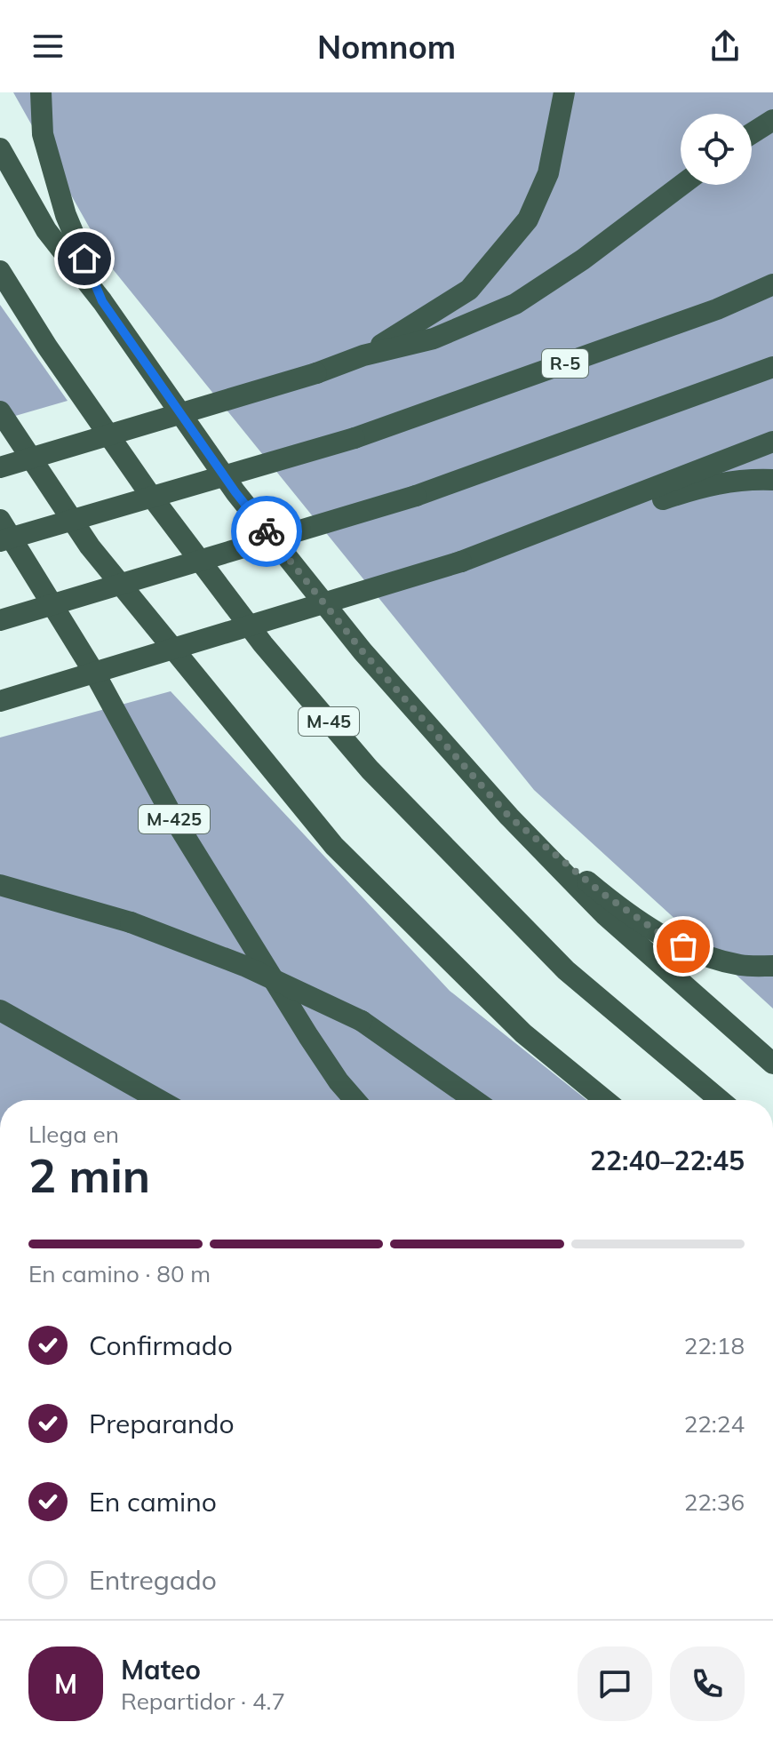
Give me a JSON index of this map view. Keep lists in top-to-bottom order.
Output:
{
  "streets": {
    "highway": ["R-5", "M-45", "M-425"]
  },
  "page": {
    "header": "Nomnom",
    "heading": ["2 min", "Llega en", "22:40–22:45"],
    "panel": ["Mateo", "Repartidor · 4.7"],
    "bar": "En camino · 80 m",
    "list": [
      ["Confirmado", "22:18"],
      ["Preparando", "22:24"],
      ["En camino", "22:36"],
      "Entregado"
    ],
    "round": "M"
  }
}
